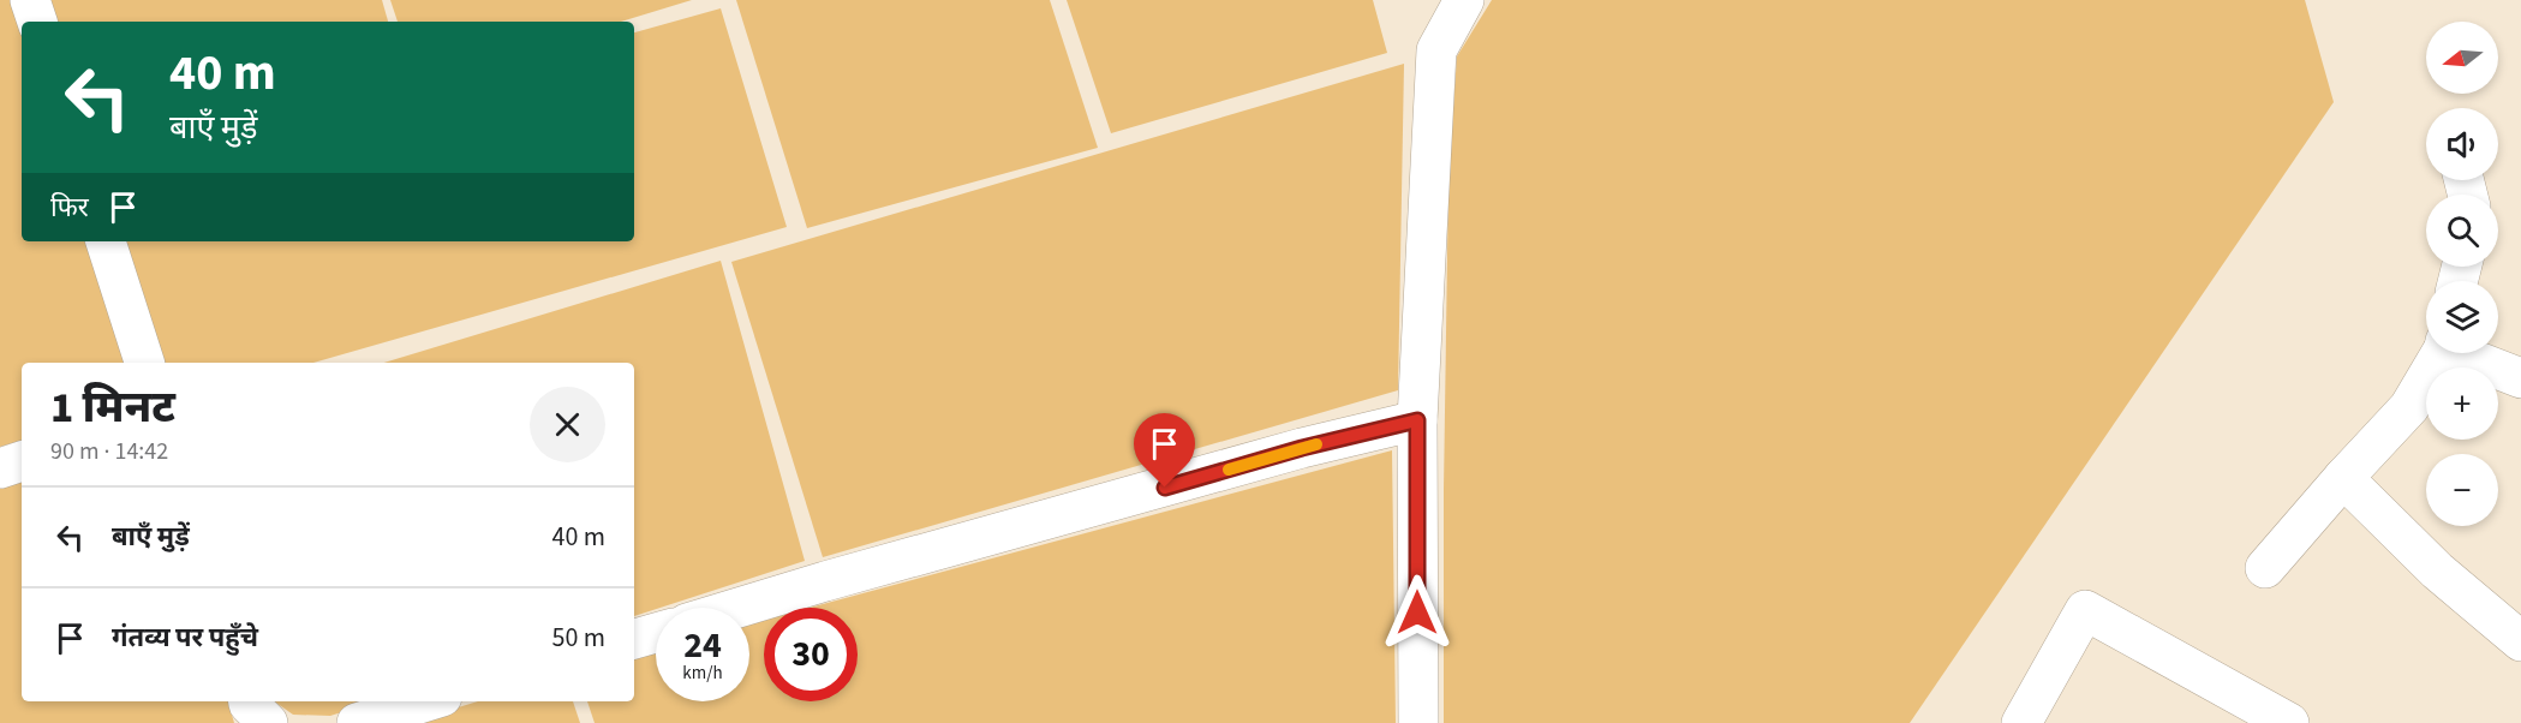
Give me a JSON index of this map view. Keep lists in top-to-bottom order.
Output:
{
  "north": "left",
  "page": {
    "map_buttons": ["+", "−"],
    "turn": ["40 m", "बाएँ मुड़ें"],
    "then": "फिर",
    "heading": ["1 मिनट", "90 m · 14:42"],
    "list": [
      {
        "name": "बाएँ मुड़ें",
        "value": "40 m"
      },
      {
        "name": "गंतव्य पर पहुँचे",
        "value": "50 m"
      }
    ],
    "speed": "24 km/h",
    "limit": "30"
  }
}
